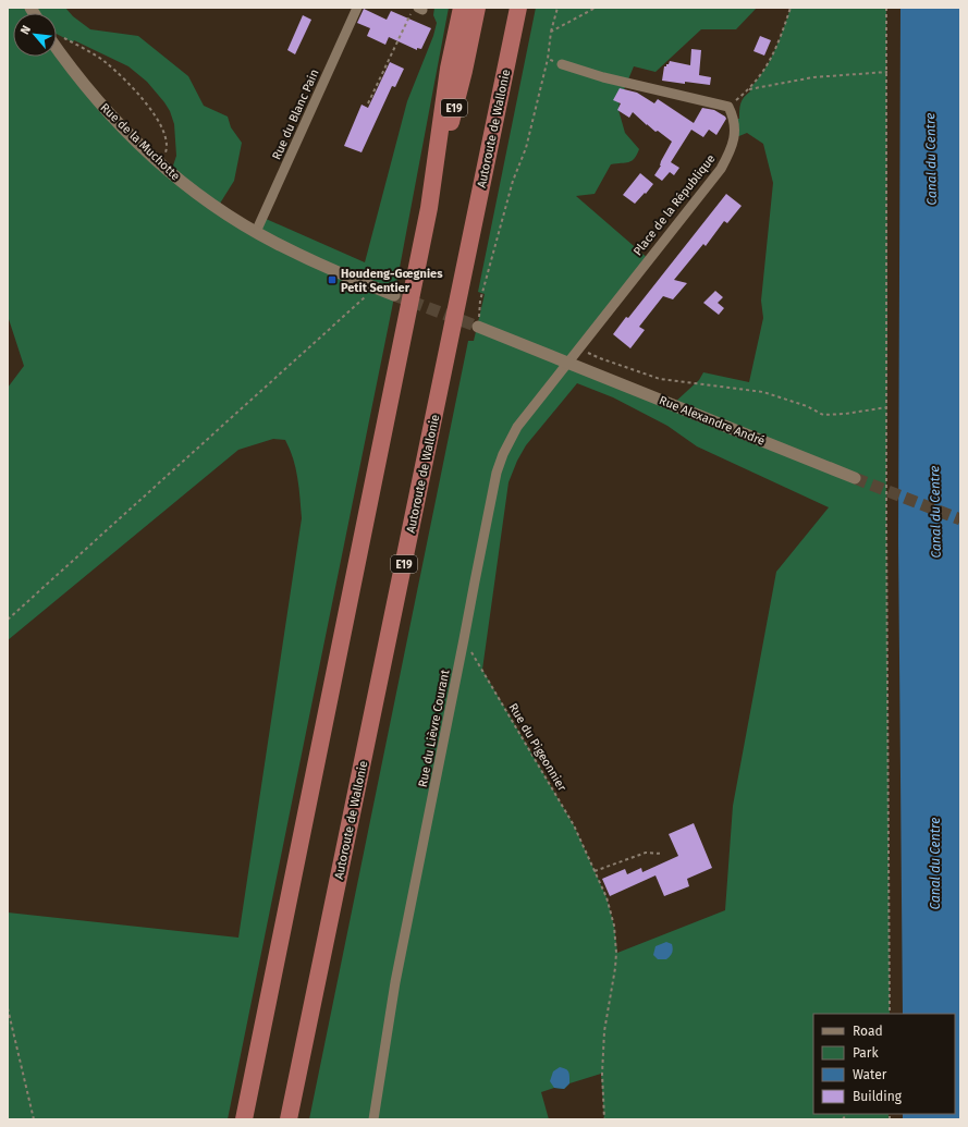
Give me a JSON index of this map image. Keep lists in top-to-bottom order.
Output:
{
  "streets": {
    "highway": ["E19", "Autoroute de Wallonie"],
    "street": [
      "Rue du Blanc Pain",
      "Rue de la Muchotte",
      "Place de la République",
      "Rue Alexandre André",
      "Rue du Lièvre Courant"
    ],
    "path": ["Rue du Pigeonnier"]
  },
  "crossings": [
    ["Rue du Blanc Pain", "Rue de la Muchotte"],
    ["Place de la République", "Rue Alexandre André"],
    ["Place de la République", "Rue du Lièvre Courant"],
    ["Rue Alexandre André", "Rue du Lièvre Courant"],
    ["Rue du Lièvre Courant", "Rue du Pigeonnier"]
  ],
  "water": ["Canal du Centre"],
  "places": {
    "transit": ["Houdeng-Gœgnies Petit Sentier"]
  },
  "legend": [
    "Road",
    "Park",
    "Water",
    "Building"
  ],
  "north": "top left"
}
